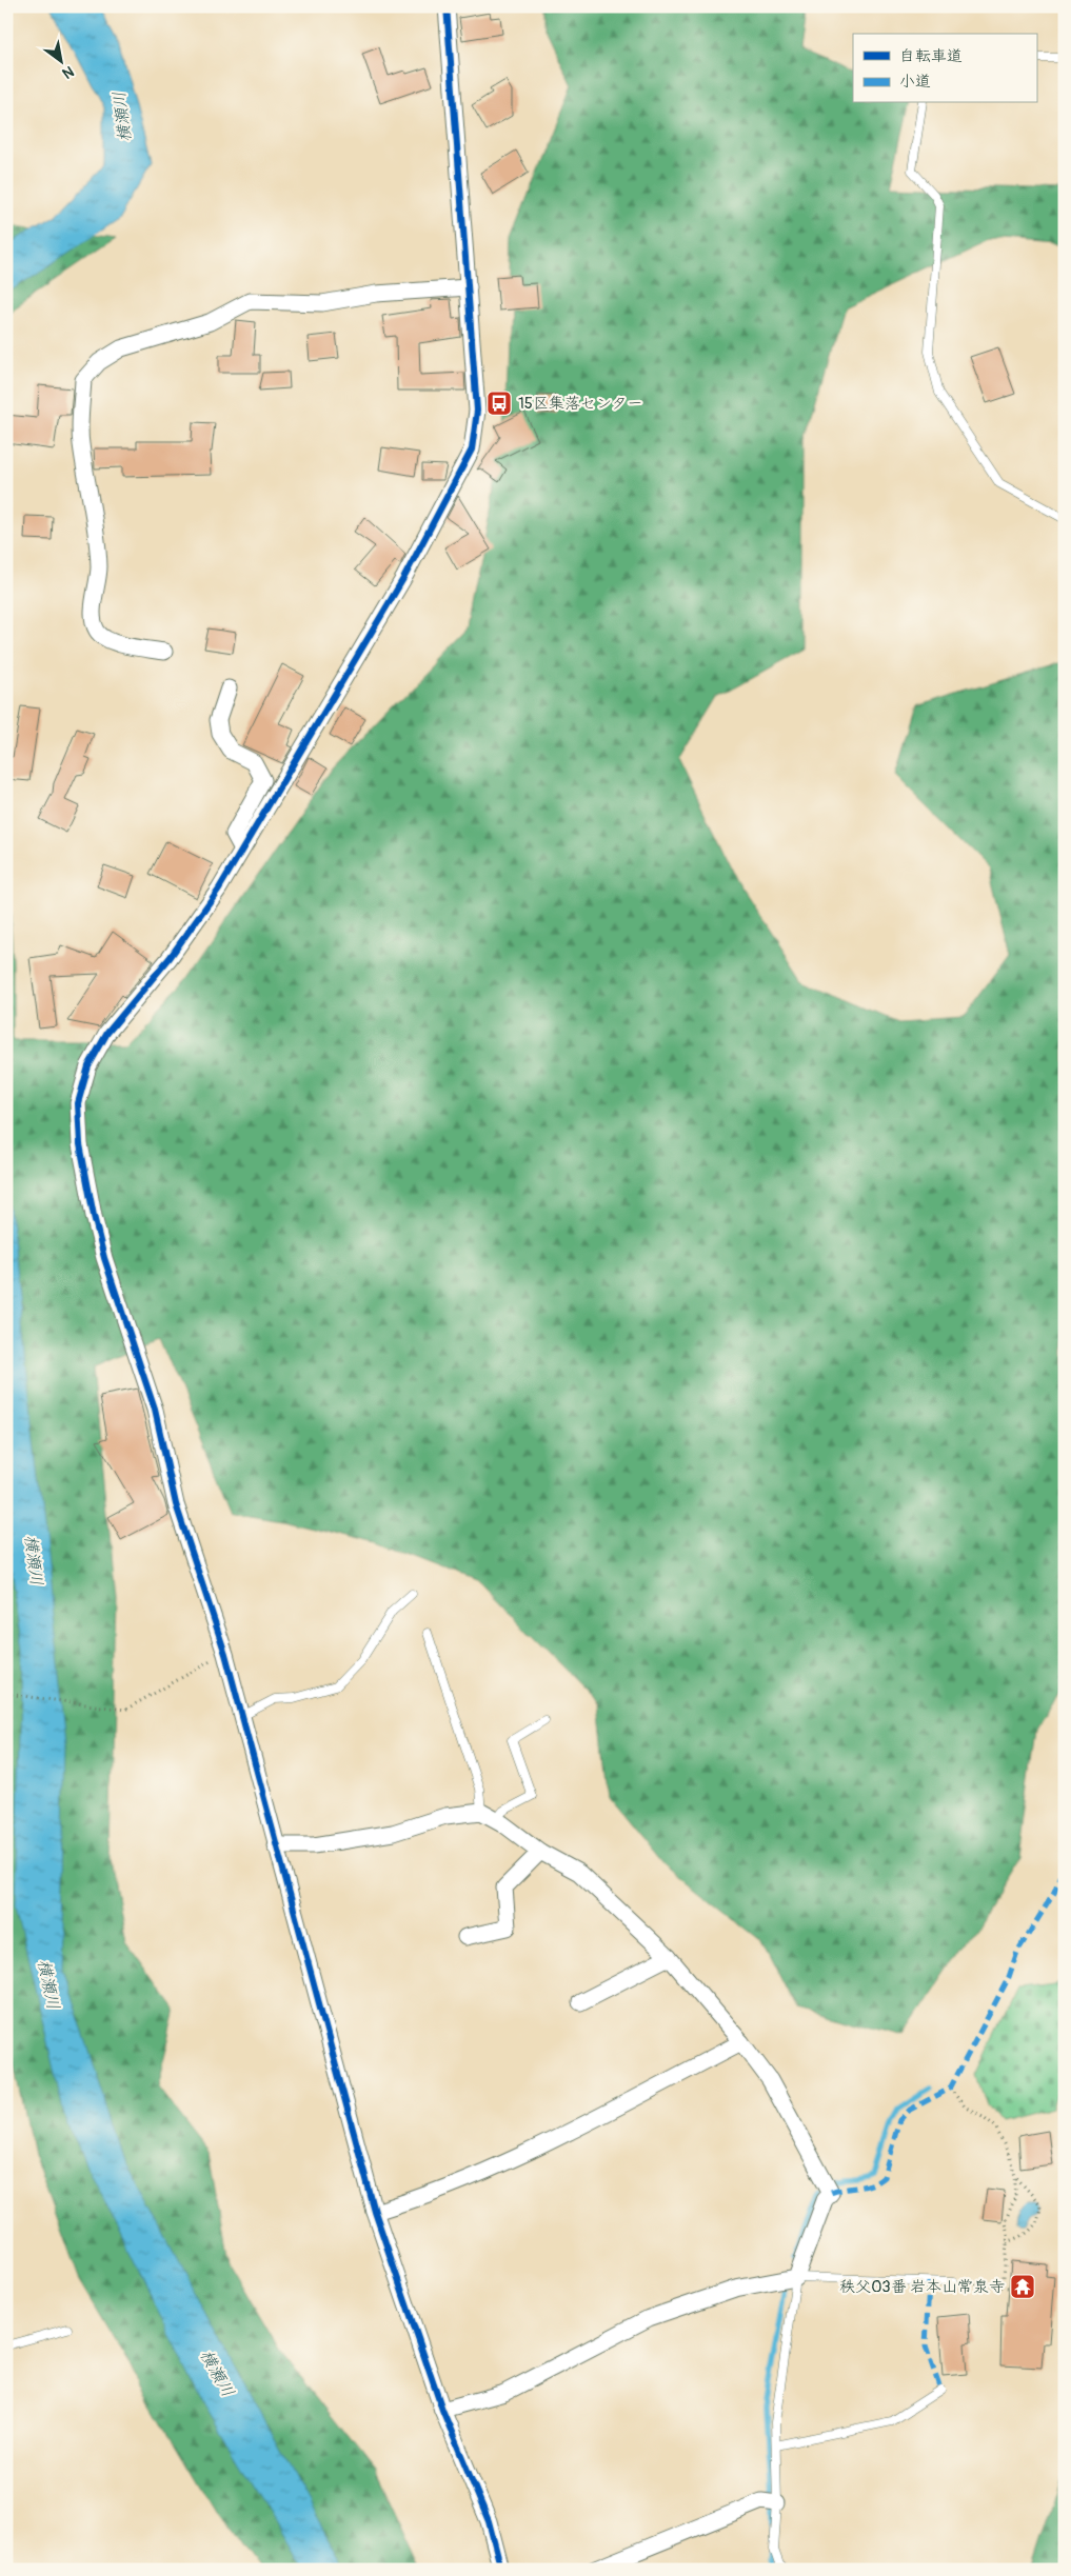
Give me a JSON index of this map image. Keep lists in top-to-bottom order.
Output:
{
  "water": ["横瀬川"],
  "places": {
    "bus stop": ["15区集落センター"],
    "temple": ["秩父03番 岩本山常泉寺"]
  },
  "legend": ["自転車道", "小道"],
  "north": "bottom right"
}
